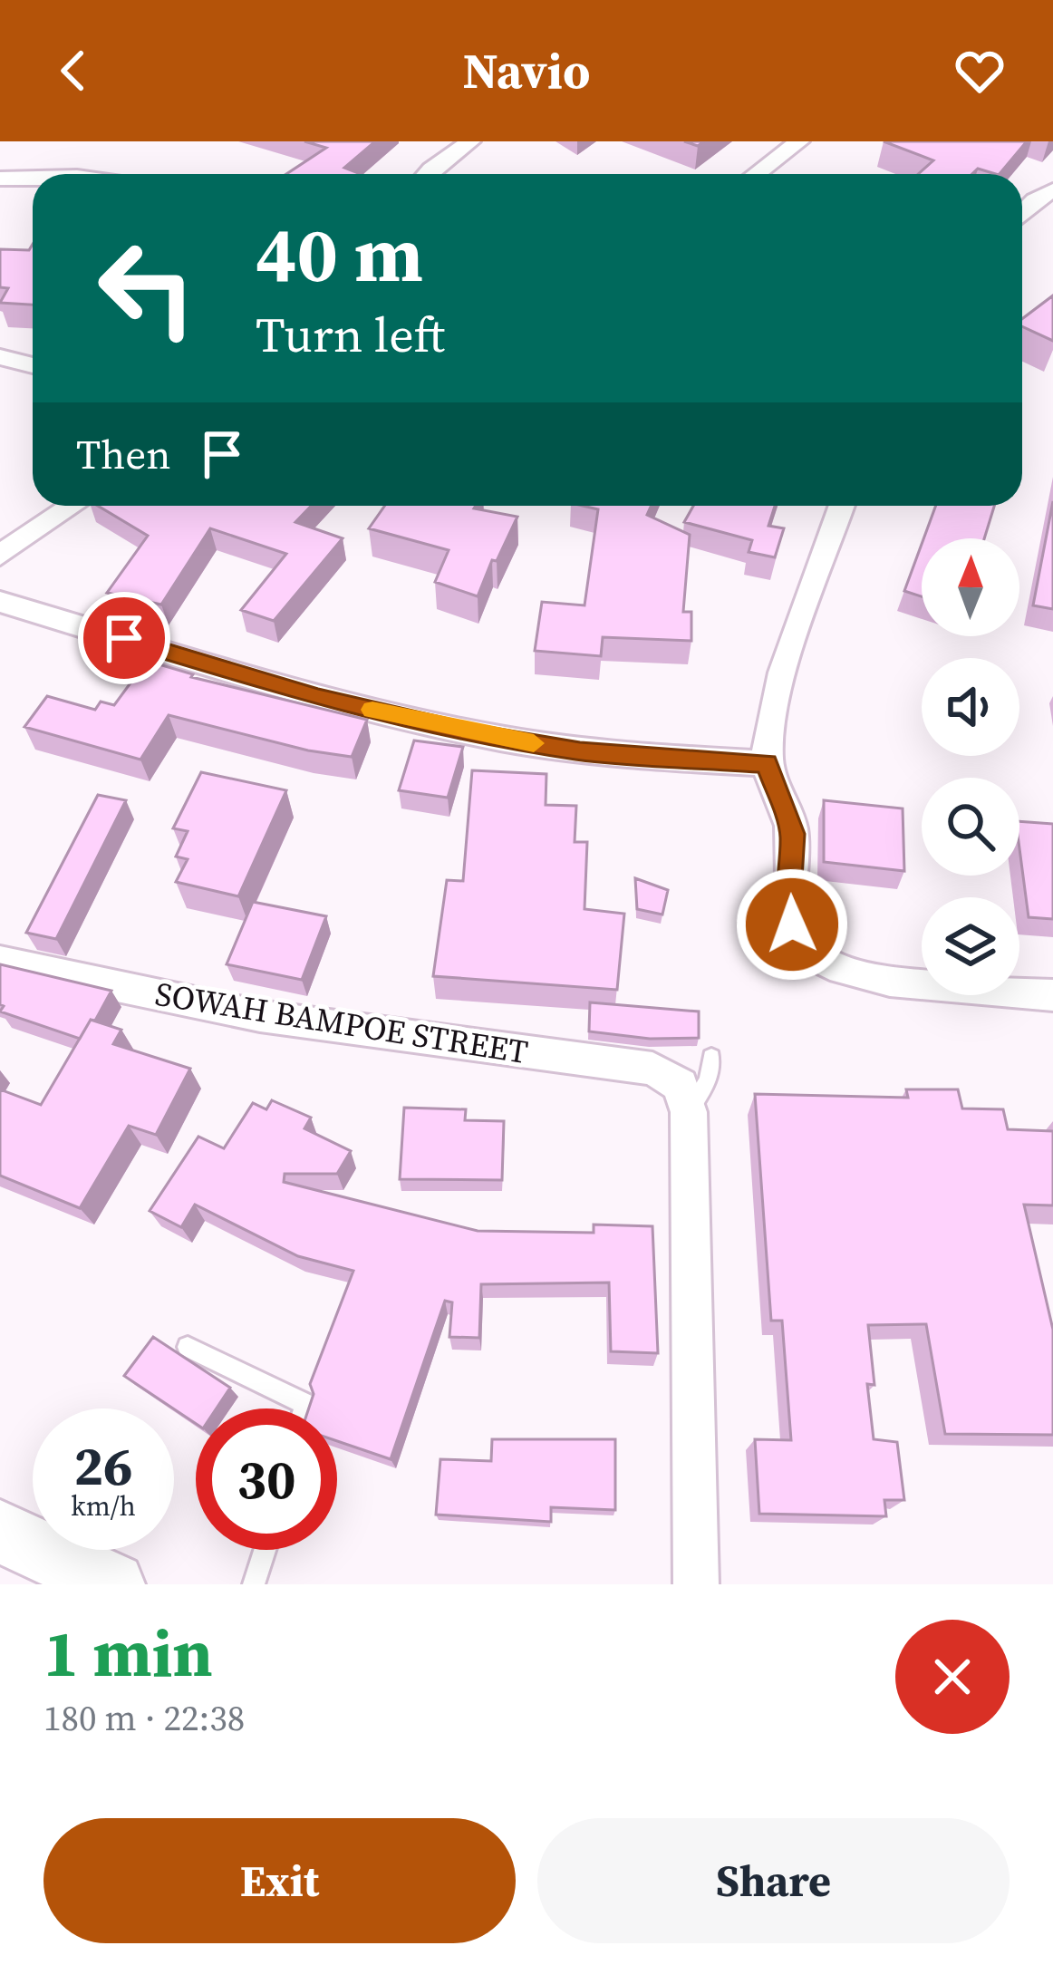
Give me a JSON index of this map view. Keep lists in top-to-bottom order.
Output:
{
  "streets": {
    "street": ["SOWAH BAMPOE STREET"]
  },
  "north": "top",
  "page": {
    "header": "Navio",
    "turn": ["40 m", "Turn left"],
    "then": "Then",
    "speed": "26 km/h",
    "limit": "30",
    "heading": ["1 min", "180 m · 22:38"],
    "buttons": ["Exit", "Share"]
  }
}
